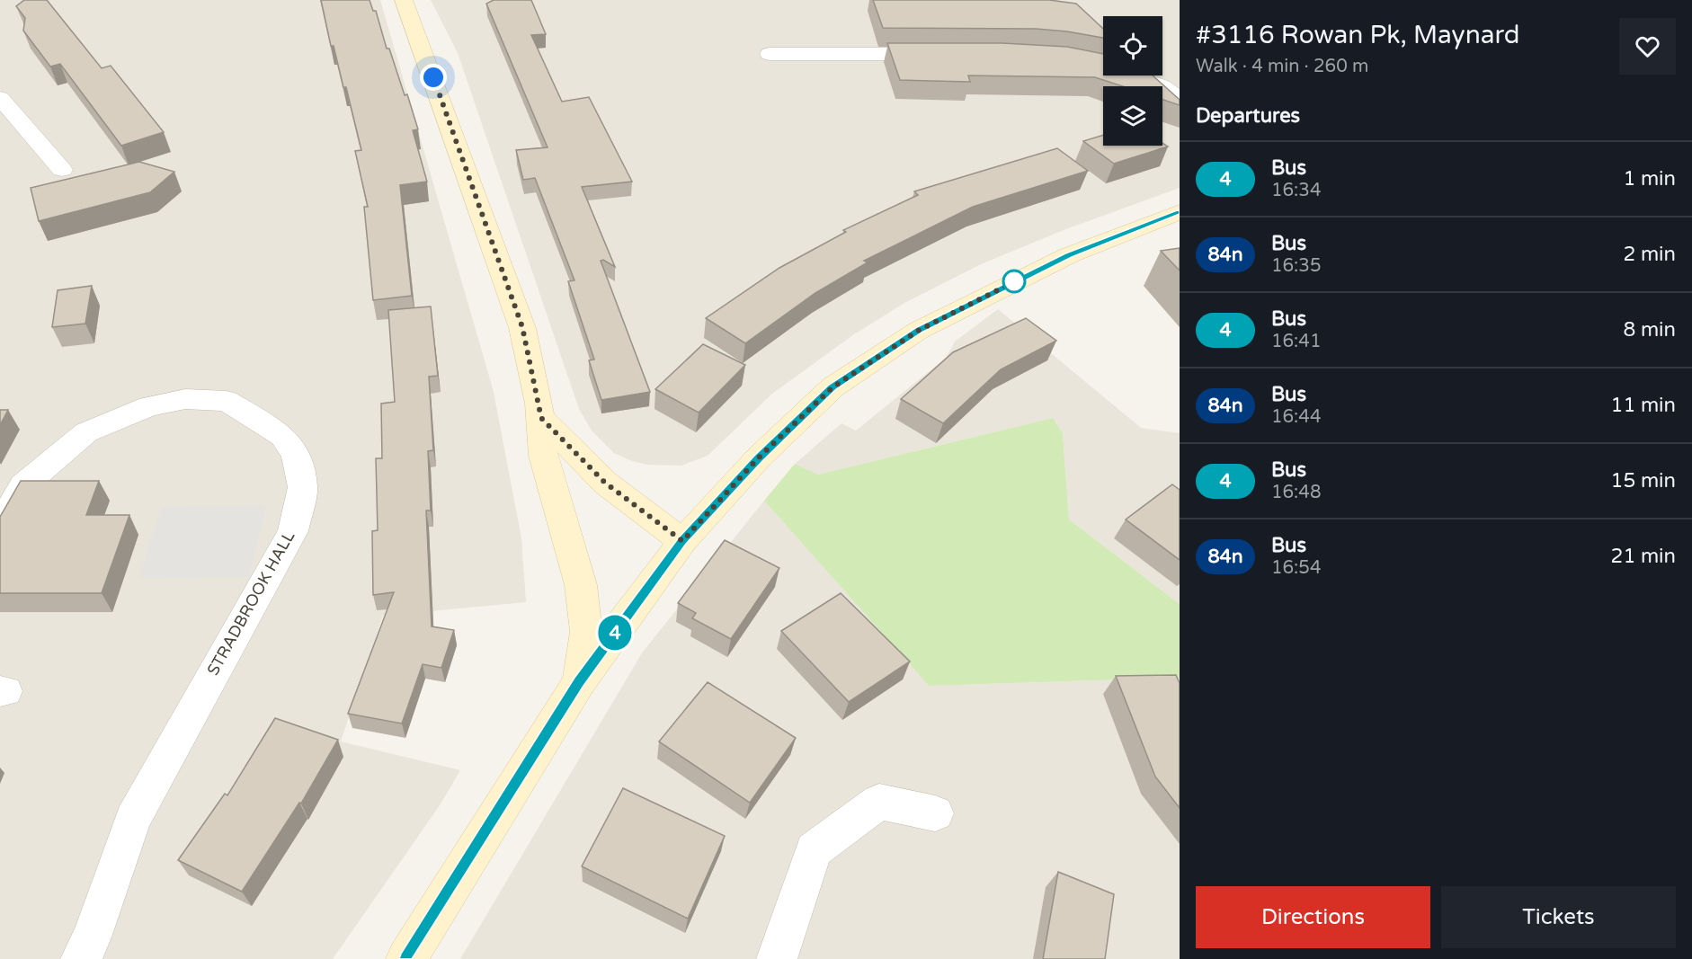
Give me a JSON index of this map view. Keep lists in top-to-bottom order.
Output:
{
  "streets": {
    "street": ["STRADBROOK HALL"]
  },
  "lines": ["bus line 4"],
  "page": {
    "on_map": "4",
    "heading": [
      ["#3116 Rowan Pk, Maynard", "Walk · 4 min · 260 m"],
      "Departures"
    ],
    "list": [
      {
        "mark": "4",
        "name": "Bus",
        "note": "16:34",
        "value": "1 min"
      },
      {
        "mark": "84n",
        "name": "Bus",
        "note": "16:35",
        "value": "2 min"
      },
      {
        "mark": "4",
        "name": "Bus",
        "note": "16:41",
        "value": "8 min"
      },
      {
        "mark": "84n",
        "name": "Bus",
        "note": "16:44",
        "value": "11 min"
      },
      {
        "mark": "4",
        "name": "Bus",
        "note": "16:48",
        "value": "15 min"
      },
      {
        "mark": "84n",
        "name": "Bus",
        "note": "16:54",
        "value": "21 min"
      }
    ],
    "buttons": ["Directions", "Tickets"]
  }
}
